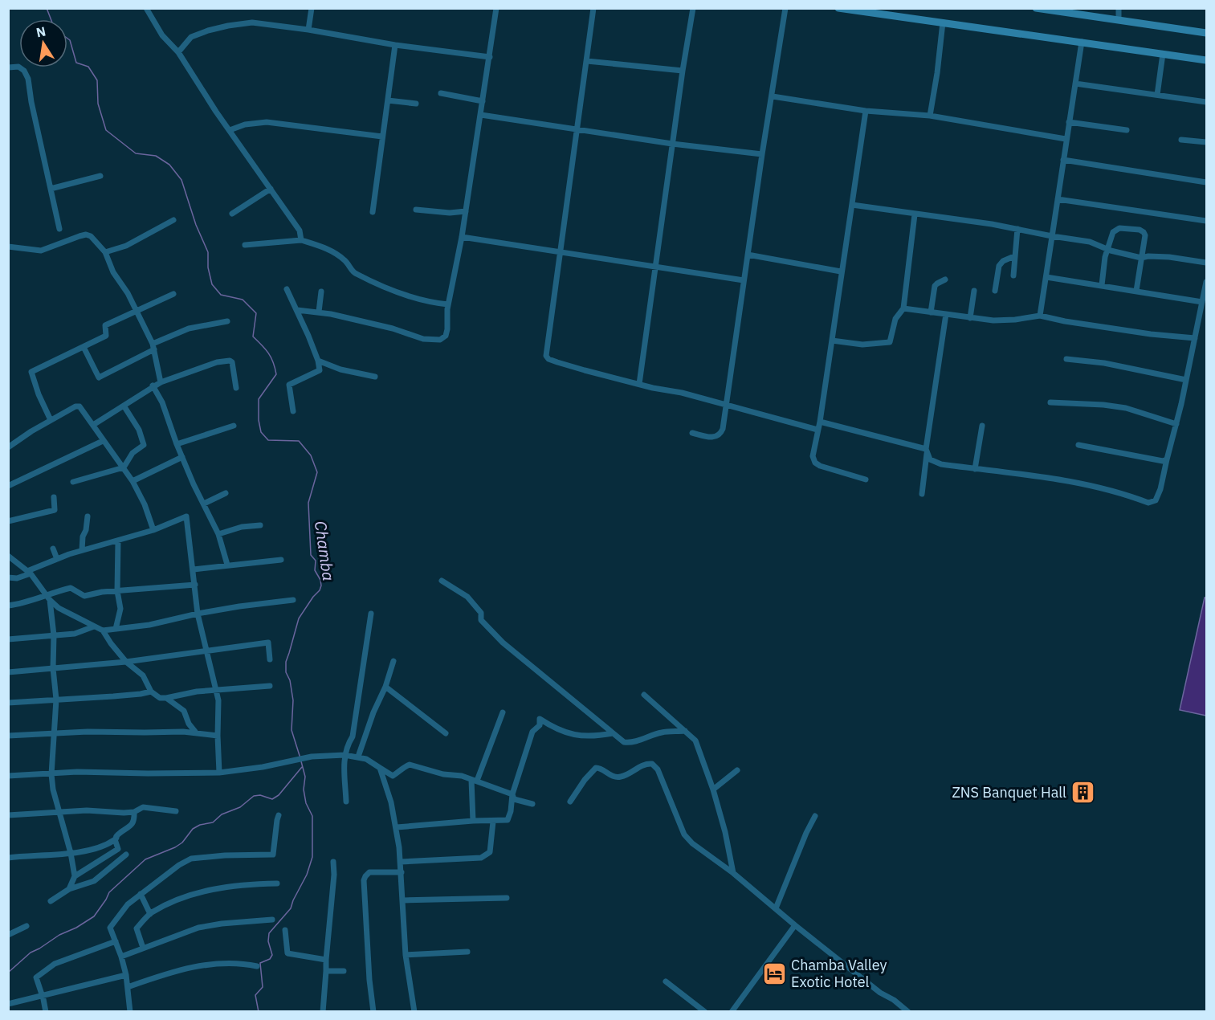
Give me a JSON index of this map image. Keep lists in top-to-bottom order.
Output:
{
  "water": ["Chamba"],
  "places": {
    "building": ["ZNS Banquet Hall"],
    "hotel": ["Chamba Valley Exotic Hotel"]
  },
  "north": "top"
}
